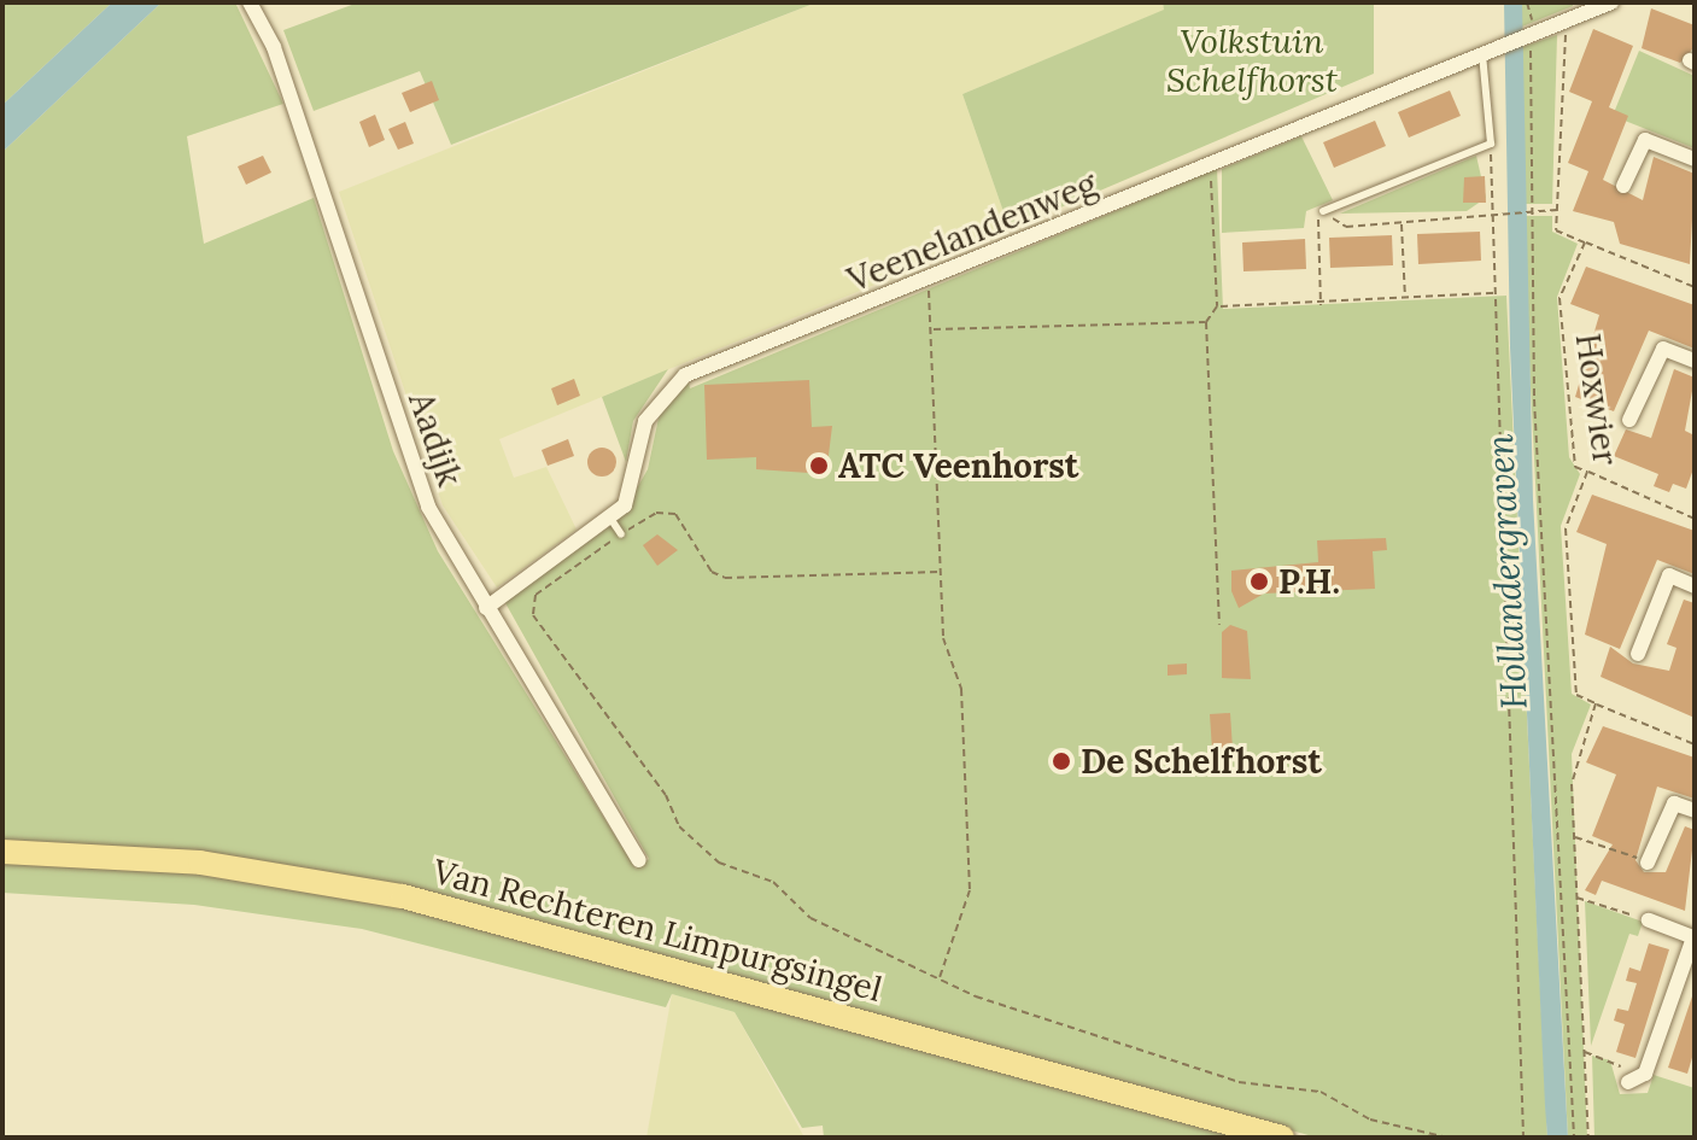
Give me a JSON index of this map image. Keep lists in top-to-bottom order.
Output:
{
  "streets": {
    "main road": ["Van Rechteren Limpurgsingel"],
    "street": ["Veenelandenweg", "Aadijk"],
    "path": ["Hoxwier"]
  },
  "crossings": [
    ["Veenelandenweg", "Aadijk"]
  ],
  "water": ["Hollandergraven"],
  "parks": ["Volkstuin Schelfhorst"],
  "places": ["ATC Veenhorst", "P.H.", "De Schelfhorst"]
}
